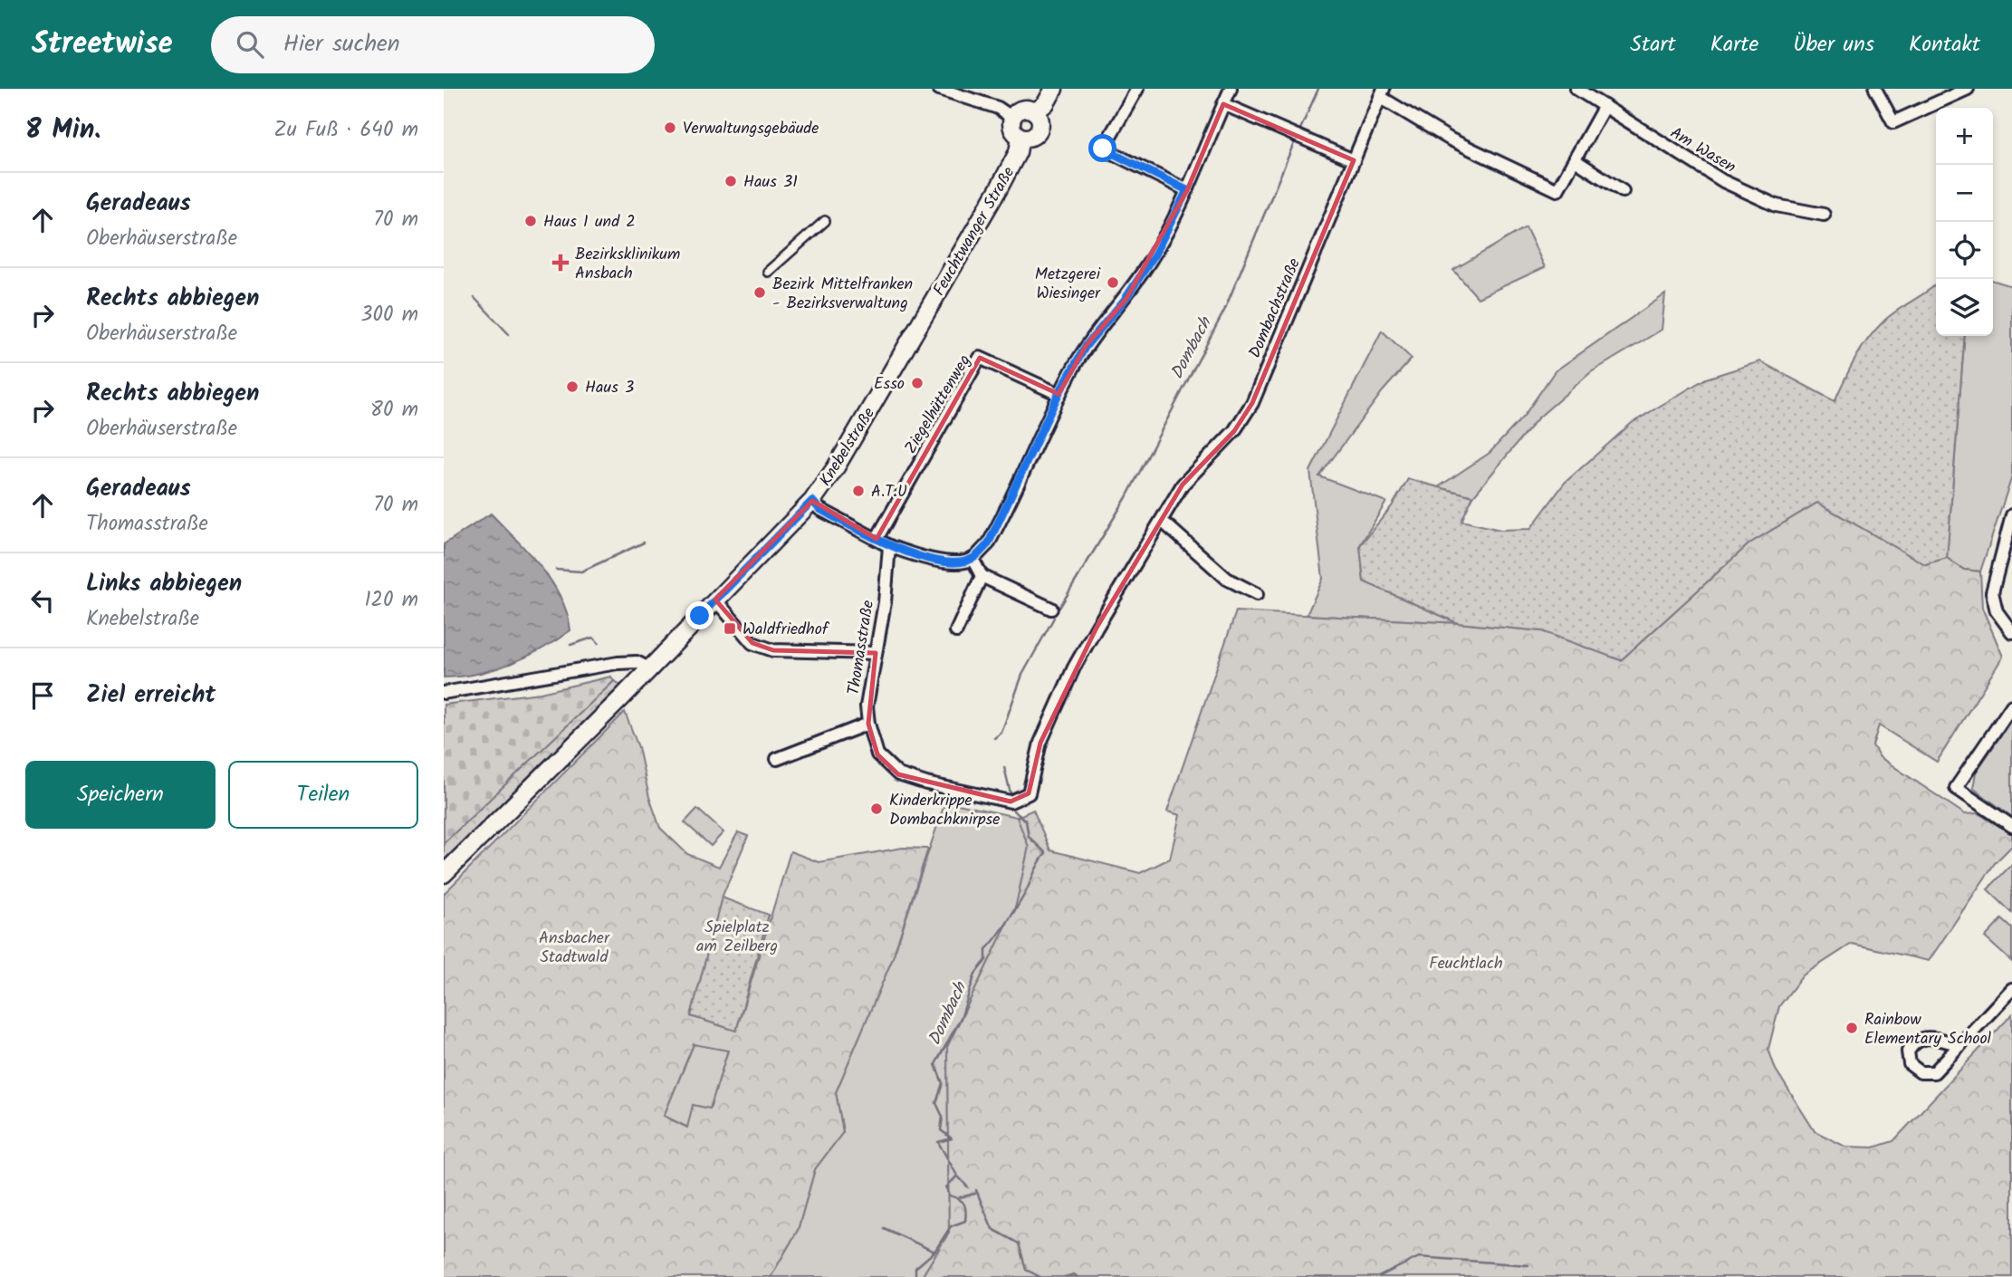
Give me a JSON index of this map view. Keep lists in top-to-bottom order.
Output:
{
  "streets": {
    "main road": ["Feuchtwanger Straße", "Knebelstraße"],
    "street": [
      "Am Wasen",
      "Dombachstraße",
      "Ziegelhüttenweg",
      "Thomasstraße"
    ]
  },
  "crossings": [
    ["Feuchtwanger Straße", "Knebelstraße"],
    ["Dombachstraße", "Thomasstraße"]
  ],
  "water": ["Dombach"],
  "parks": ["Spielplatz am Zeilberg", "Ansbacher Stadtwald", "Feuchtlach"],
  "places": {
    "other": [
      "Verwaltungsgebäude",
      "Haus 31",
      "Haus 1 und 2",
      "Metzgerei Wiesinger",
      "Bezirk Mittelfranken - Bezirksverwaltung",
      "Esso",
      "Haus 3",
      "A.T.U",
      "Kinderkrippe Dombachknirpse",
      "Rainbow Elementary School"
    ],
    "health": ["Bezirksklinikum Ansbach"],
    "transit": ["Waldfriedhof"]
  },
  "page": {
    "header": "Streetwise",
    "search": "Hier suchen",
    "nav": [
      "Start",
      "Karte",
      "Über uns",
      "Kontakt"
    ],
    "heading": ["8 Min.", "Zu Fuß · 640 m"],
    "map_buttons": ["+", "−"],
    "list": [
      ["Geradeaus", "Oberhäuserstraße", "70 m"],
      ["Rechts abbiegen", "Oberhäuserstraße", "300 m"],
      ["Rechts abbiegen", "Oberhäuserstraße", "80 m"],
      ["Geradeaus", "Thomasstraße", "70 m"],
      ["Links abbiegen", "Knebelstraße", "120 m"],
      "Ziel erreicht"
    ],
    "buttons": ["Speichern", "Teilen"]
  }
}
